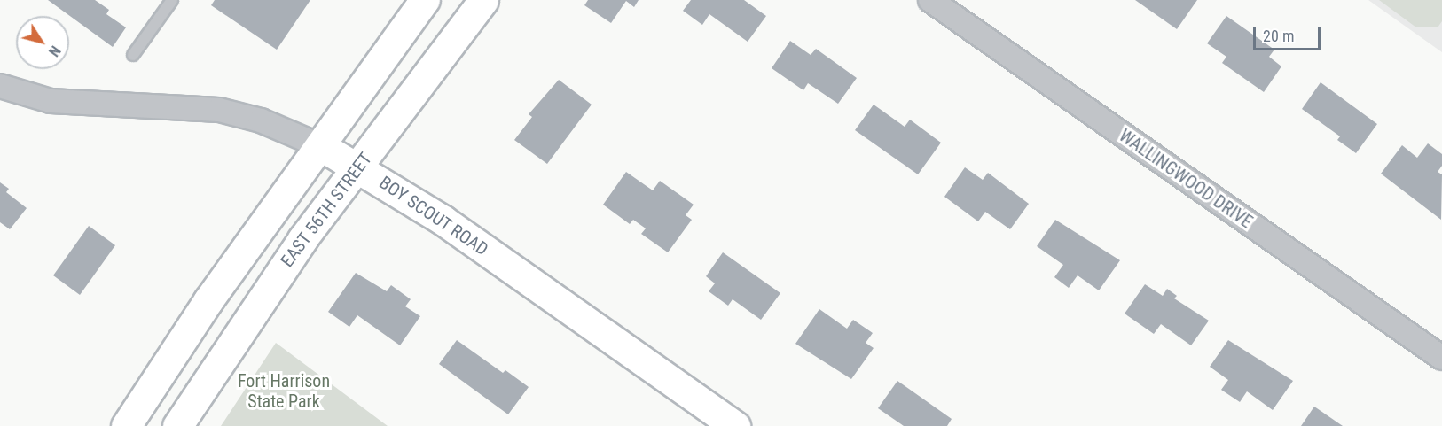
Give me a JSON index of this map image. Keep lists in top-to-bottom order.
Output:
{
  "streets": {
    "main road": ["EAST 56TH STREET", "BOY SCOUT ROAD"],
    "street": ["WALLINGWOOD DRIVE"]
  },
  "crossings": [
    ["EAST 56TH STREET", "BOY SCOUT ROAD"]
  ],
  "parks": ["Fort Harrison State Park"],
  "scale_bar": "20 m",
  "north": "bottom right"
}
